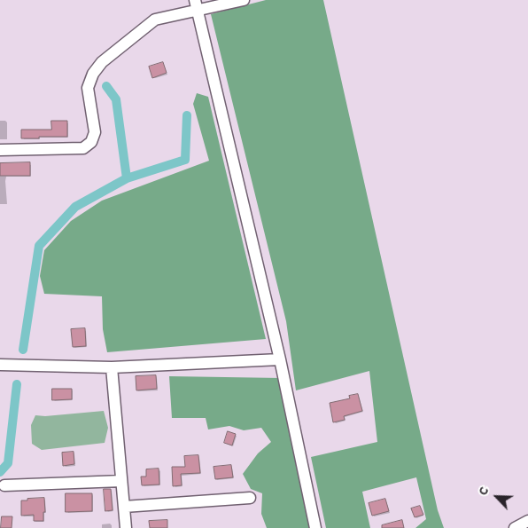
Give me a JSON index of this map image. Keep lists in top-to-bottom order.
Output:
{
  "north": "top left"
}
